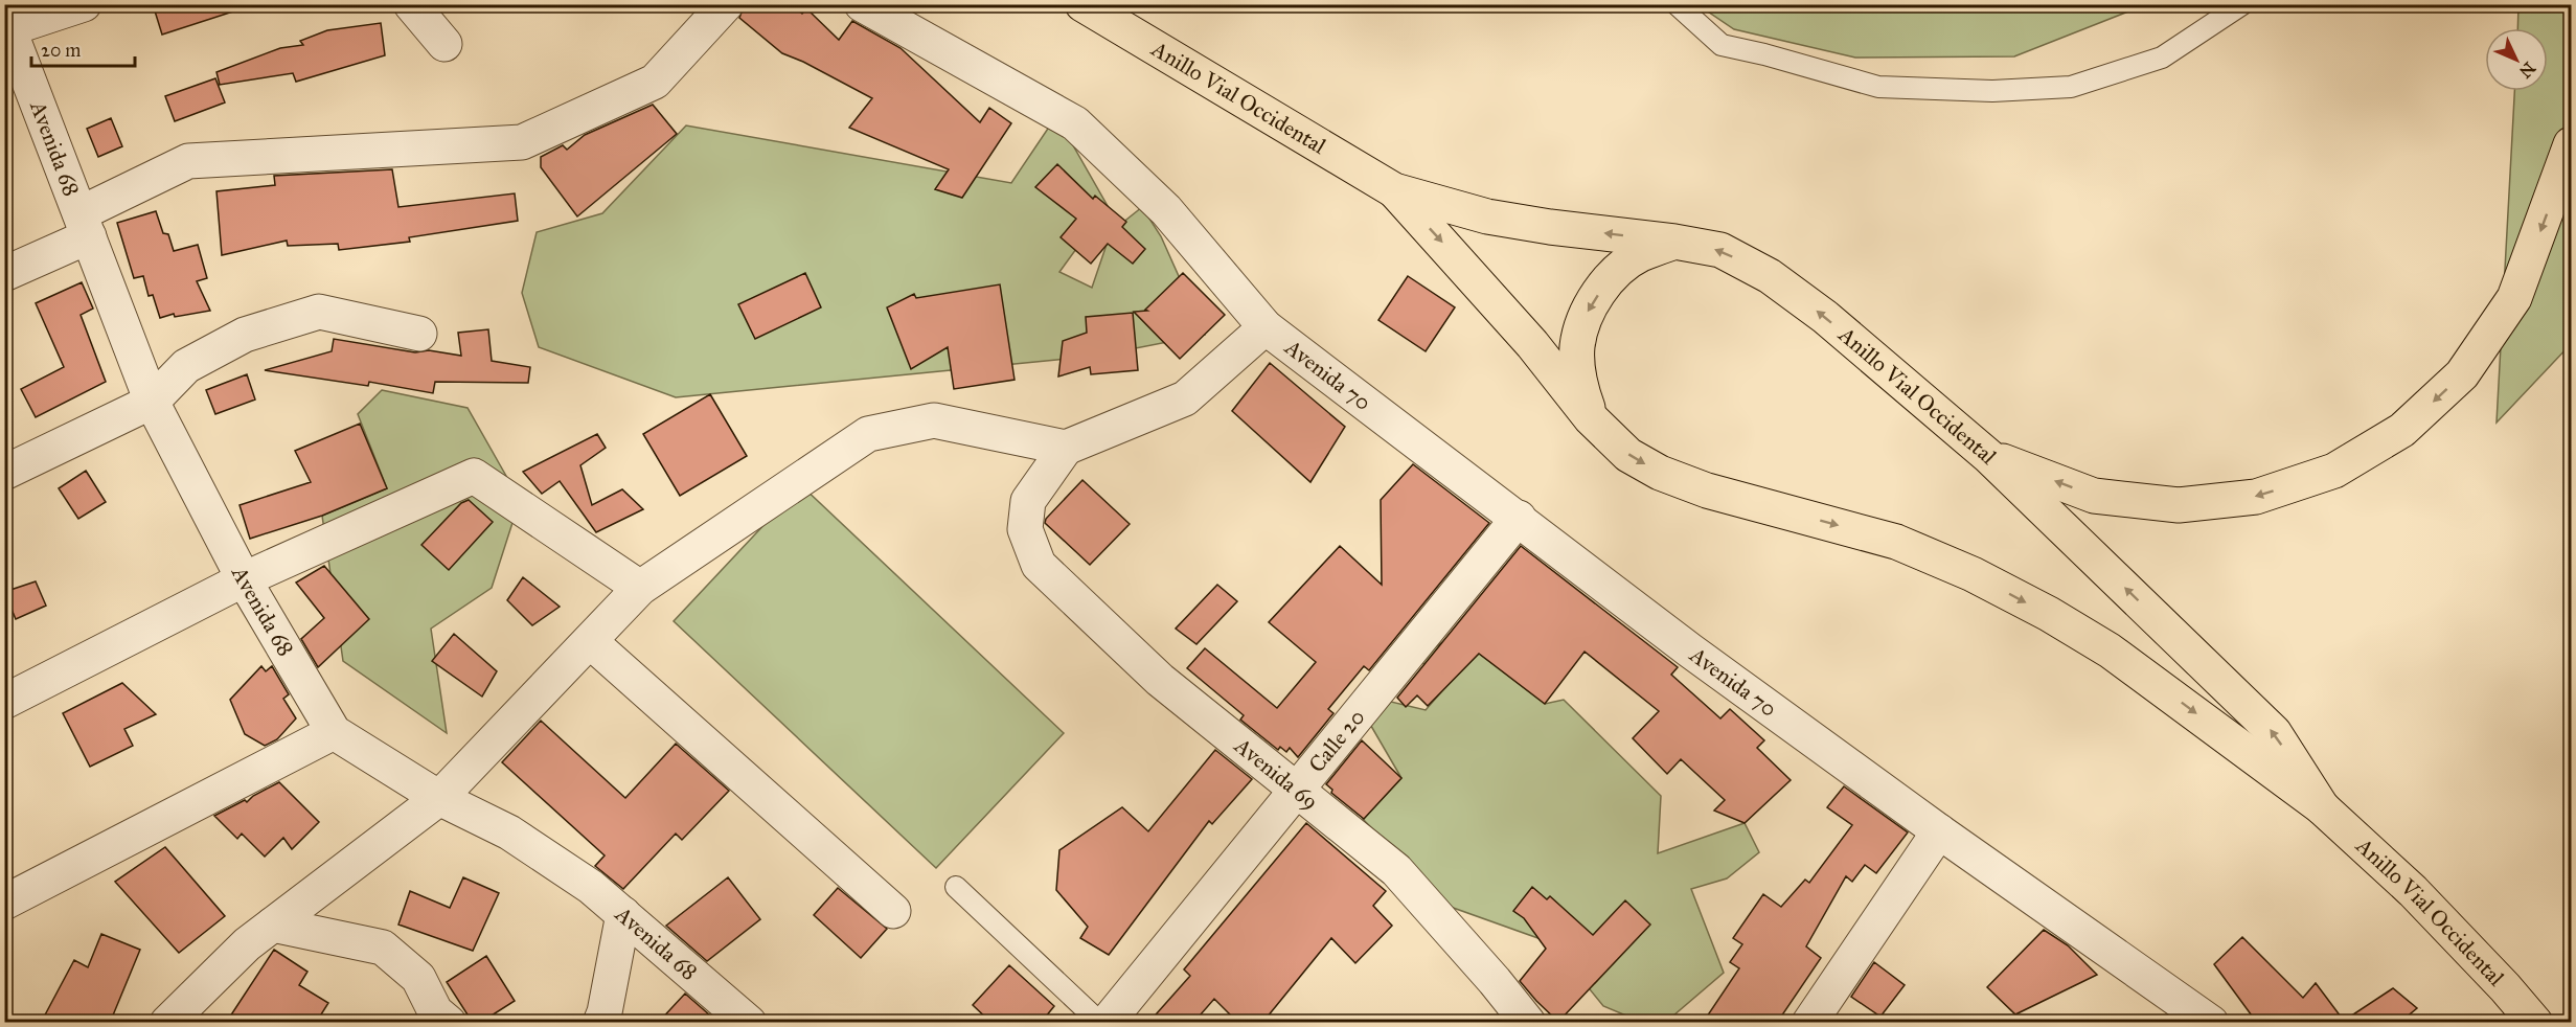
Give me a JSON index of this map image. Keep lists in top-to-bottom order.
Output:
{
  "streets": {
    "highway": ["Anillo Vial Occidental"],
    "street": [
      "Avenida 68",
      "Avenida 70",
      "Calle 20",
      "Avenida 69"
    ]
  },
  "crossings": [
    ["Avenida 70", "Calle 20"],
    ["Calle 20", "Avenida 69"]
  ],
  "scale_bar": "20 m",
  "north": "bottom right"
}
